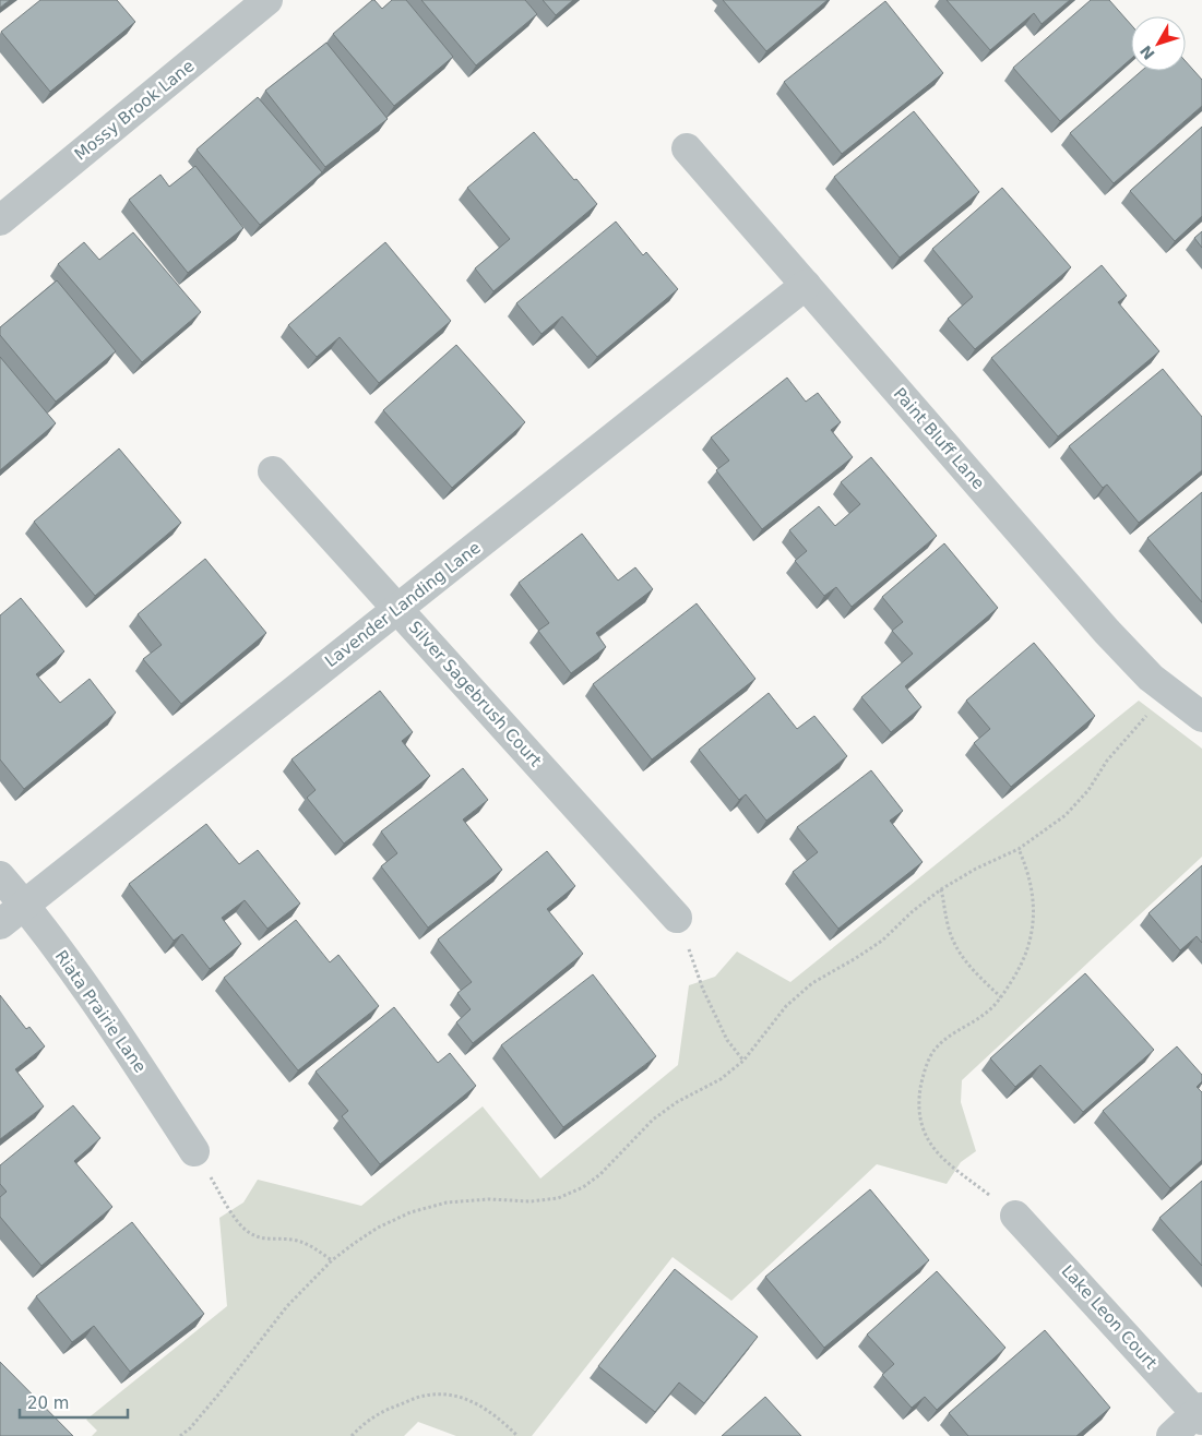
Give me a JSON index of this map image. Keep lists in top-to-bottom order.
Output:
{
  "streets": {
    "street": [
      "Mossy Brook Lane",
      "Paint Bluff Lane",
      "Lavender Landing Lane",
      "Silver Sagebrush Court",
      "Riata Prairie Lane",
      "Lake Leon Court"
    ]
  },
  "crossings": [
    ["Paint Bluff Lane", "Lavender Landing Lane"],
    ["Lavender Landing Lane", "Silver Sagebrush Court"],
    ["Lavender Landing Lane", "Riata Prairie Lane"]
  ],
  "scale_bar": "20 m",
  "north": "bottom left"
}
